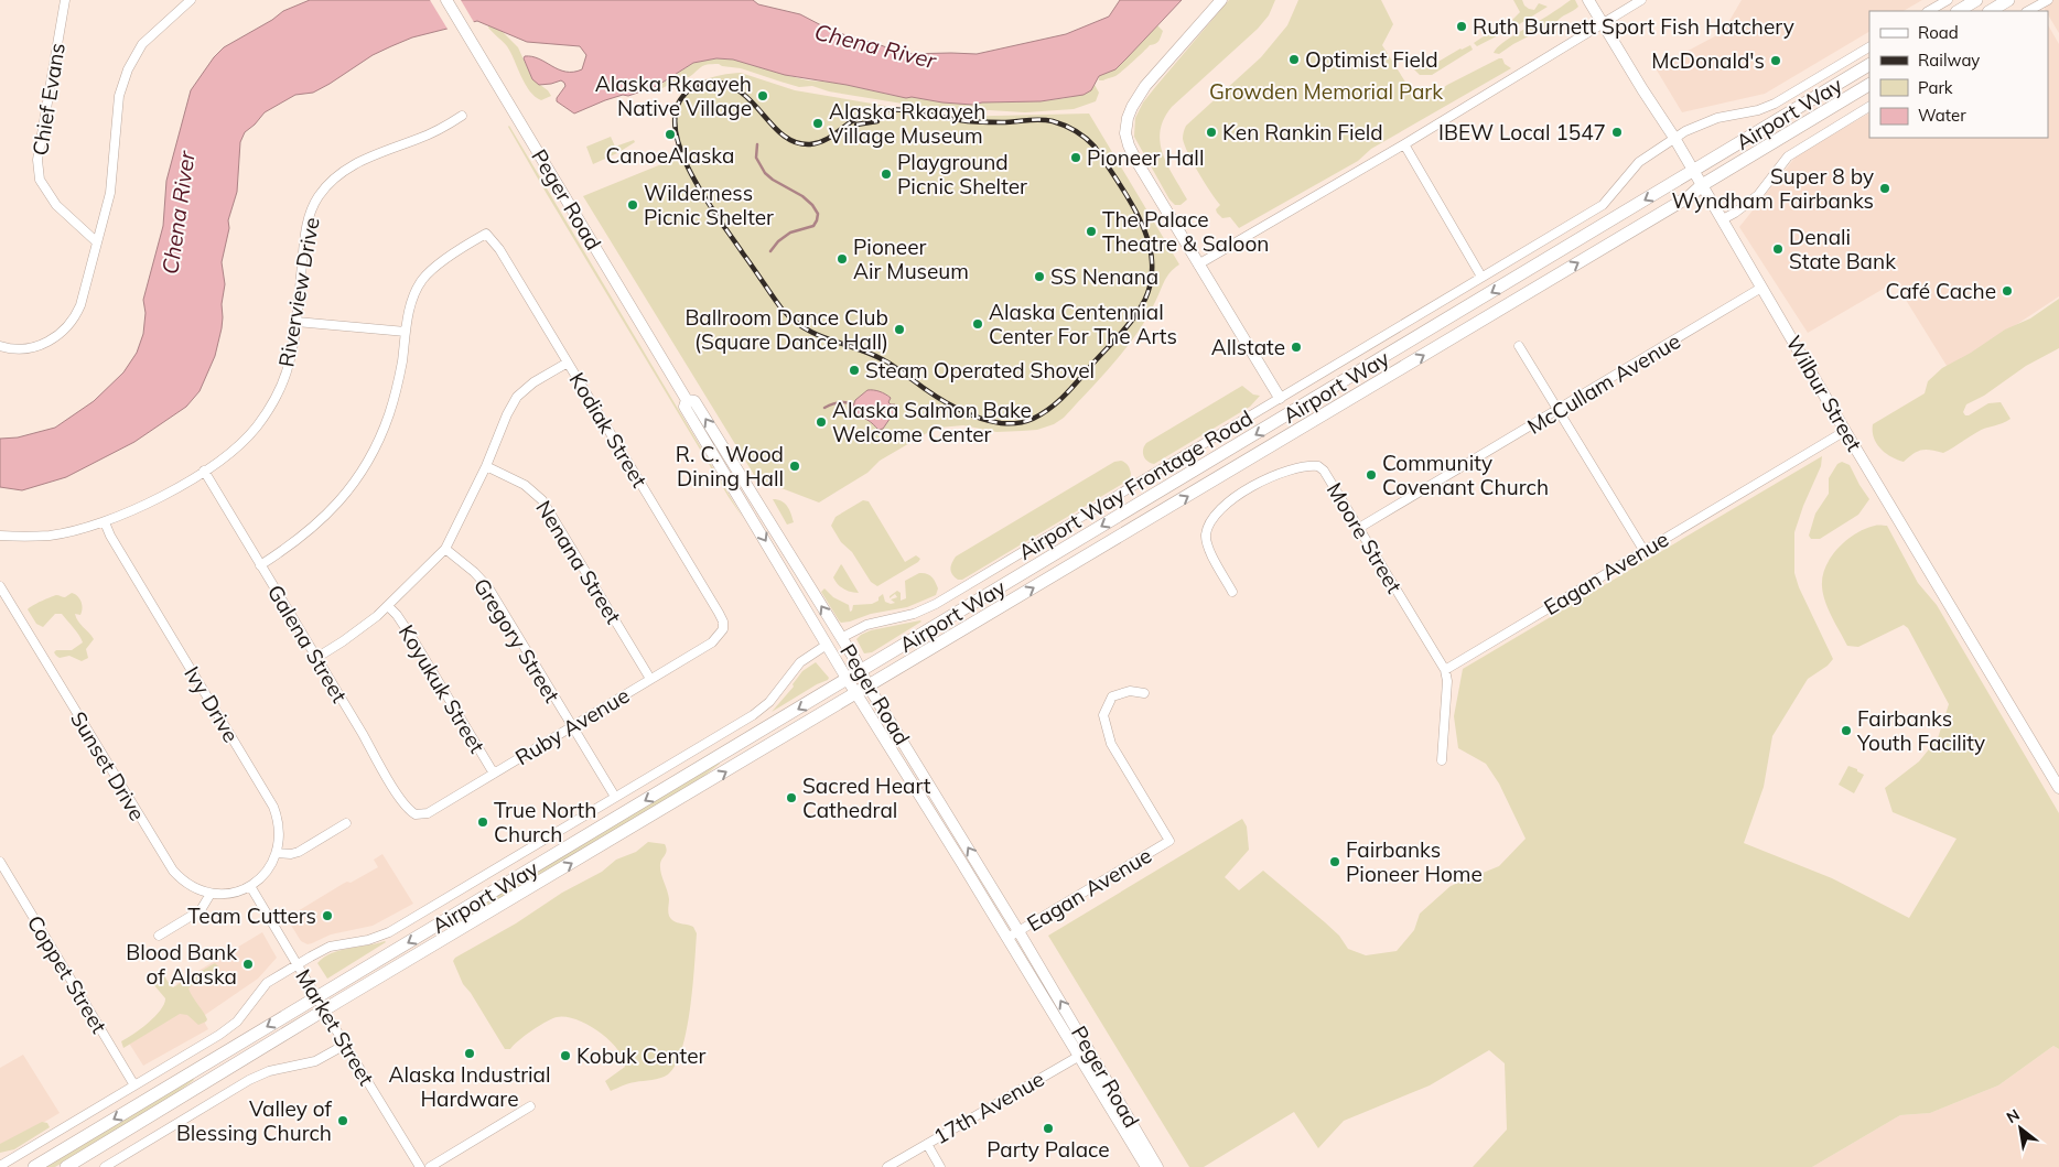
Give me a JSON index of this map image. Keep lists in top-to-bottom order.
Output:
{
  "streets": {
    "main road": ["Airport Way", "Peger Road", "Wilbur Street"],
    "street": [
      "Chief Evans",
      "Riverview Drive",
      "McCullam Avenue",
      "Kodiak Street",
      "Airport Way Frontage Road",
      "Moore Street",
      "Nenana Street",
      "Eagan Avenue",
      "Gregory Street",
      "Galena Street",
      "Koyukuk Street",
      "Ivy Drive",
      "Ruby Avenue",
      "Sunset Drive",
      "Coppet Street",
      "Market Street",
      "17th Avenue"
    ]
  },
  "crossings": [
    ["Airport Way", "Peger Road"],
    ["Airport Way", "Wilbur Street"],
    ["Airport Way", "Market Street"],
    ["Peger Road", "Airport Way Frontage Road"],
    ["Peger Road", "Eagan Avenue"],
    ["Peger Road", "17th Avenue"],
    ["Riverview Drive", "Galena Street"],
    ["Riverview Drive", "Ivy Drive"],
    ["McCullam Avenue", "Wilbur Street"],
    ["McCullam Avenue", "Moore Street"],
    ["Wilbur Street", "Airport Way Frontage Road"],
    ["Wilbur Street", "Eagan Avenue"],
    ["Kodiak Street", "Ruby Avenue"],
    ["Moore Street", "Eagan Avenue"],
    ["Nenana Street", "Ruby Avenue"],
    ["Gregory Street", "Ruby Avenue"],
    ["Galena Street", "Ruby Avenue"],
    ["Koyukuk Street", "Ruby Avenue"],
    ["Sunset Drive", "Market Street"]
  ],
  "water": ["Chena River"],
  "parks": ["Growden Memorial Park"],
  "places": [
    "Ruth Burnett Sport Fish Hatchery",
    "Optimist Field",
    "McDonald's",
    "Alaska Rkaayeh Native Village",
    "Alaska Rkaayeh Village Museum",
    "Ken Rankin Field",
    "IBEW Local 1547",
    "CanoeAlaska",
    "Pioneer Hall",
    "Playground Picnic Shelter",
    "Super 8 by Wyndham Fairbanks",
    "Wilderness Picnic Shelter",
    "The Palace Theatre & Saloon",
    "Denali State Bank",
    "Pioneer Air Museum",
    "SS Nenana",
    "Café Cache",
    "Alaska Centennial Center For The Arts",
    "Ballroom Dance Club (Square Dance Hall)",
    "Allstate",
    "Steam Operated Shovel",
    "Alaska Salmon Bake Welcome Center",
    "R. C. Wood Dining Hall",
    "Community Covenant Church",
    "Fairbanks Youth Facility",
    "Sacred Heart Cathedral",
    "True North Church",
    "Fairbanks Pioneer Home",
    "Team Cutters",
    "Blood Bank of Alaska",
    "Alaska Industrial Hardware",
    "Kobuk Center",
    "Valley of Blessing Church",
    "Party Palace"
  ],
  "legend": [
    "Road",
    "Railway",
    "Park",
    "Water"
  ],
  "north": "top left"
}
